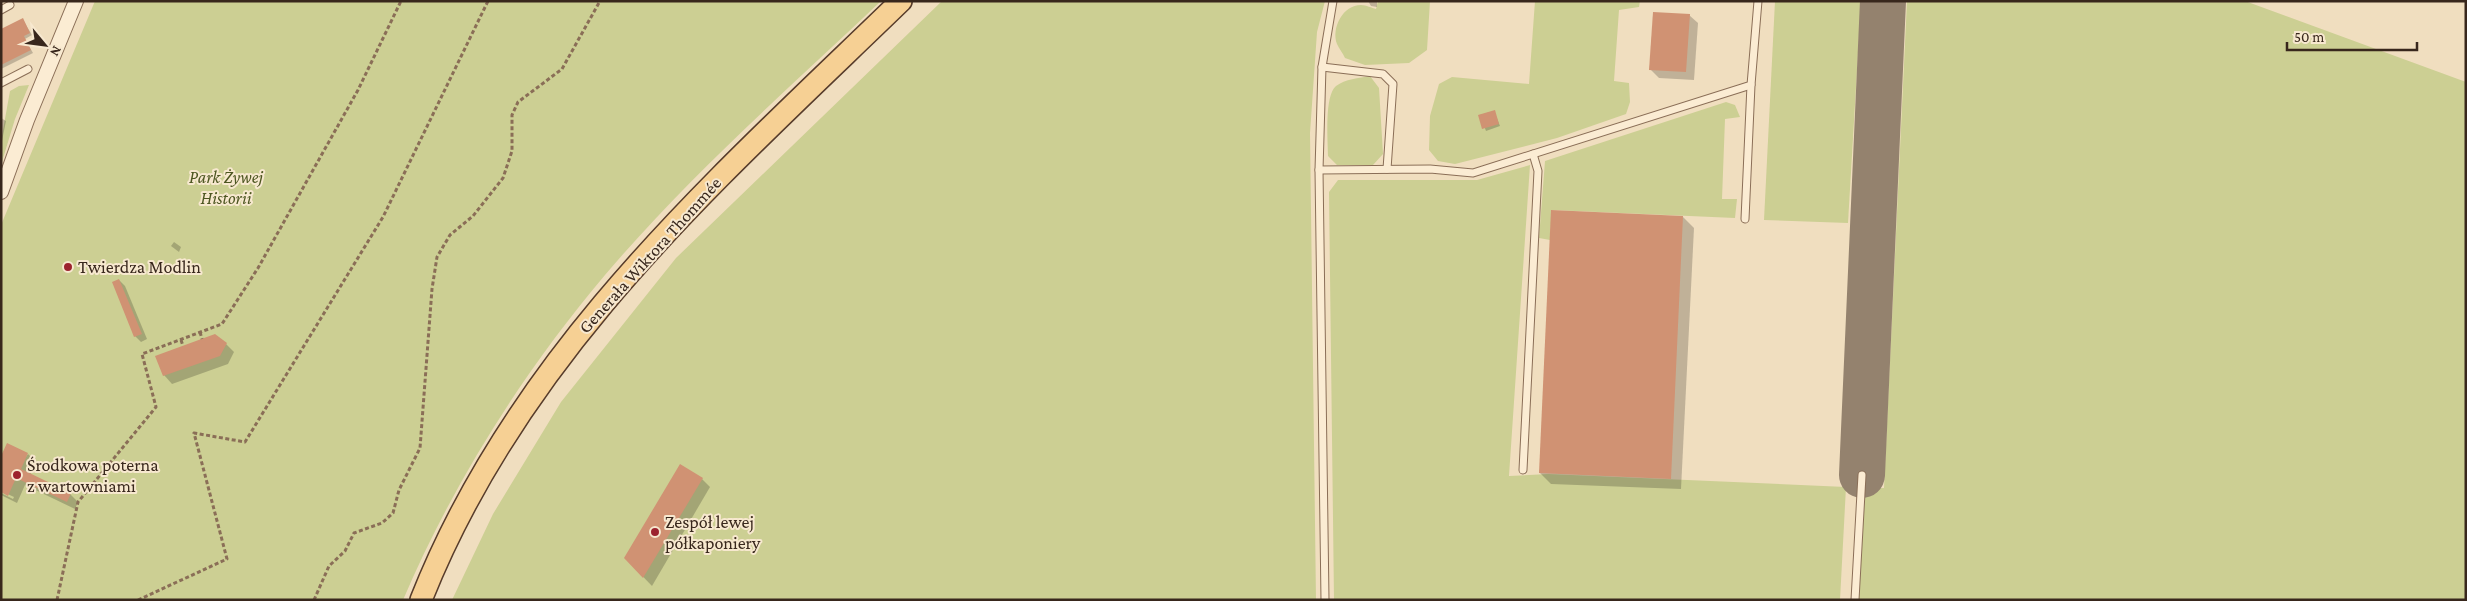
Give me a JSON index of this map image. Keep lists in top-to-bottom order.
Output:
{
  "streets": {
    "main road": ["Generała Wiktora Thommée"]
  },
  "parks": ["Park Żywej Historii"],
  "places": ["Twierdza Modlin", "Środkowa poterna z wartowniami", "Zespół lewej półkaponiery"],
  "scale_bar": "50 m",
  "north": "bottom right"
}
